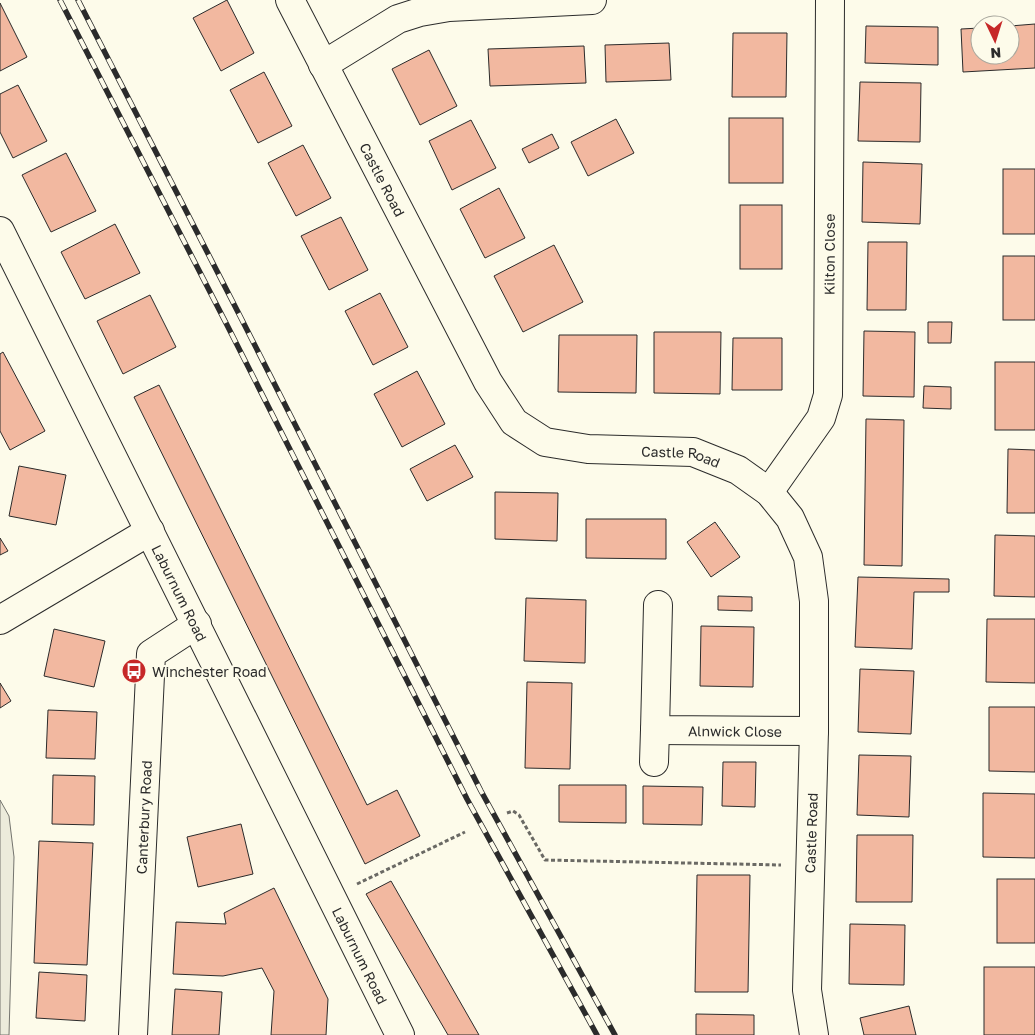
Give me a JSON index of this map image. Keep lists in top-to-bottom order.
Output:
{
  "streets": {
    "street": [
      "Castle Road",
      "Kilton Close",
      "Laburnum Road",
      "Alnwick Close",
      "Canterbury Road"
    ]
  },
  "crossings": [
    ["Castle Road", "Kilton Close"],
    ["Castle Road", "Alnwick Close"],
    ["Laburnum Road", "Canterbury Road"]
  ],
  "places": {
    "bus stop": ["Winchester Road"]
  },
  "north": "bottom"
}
